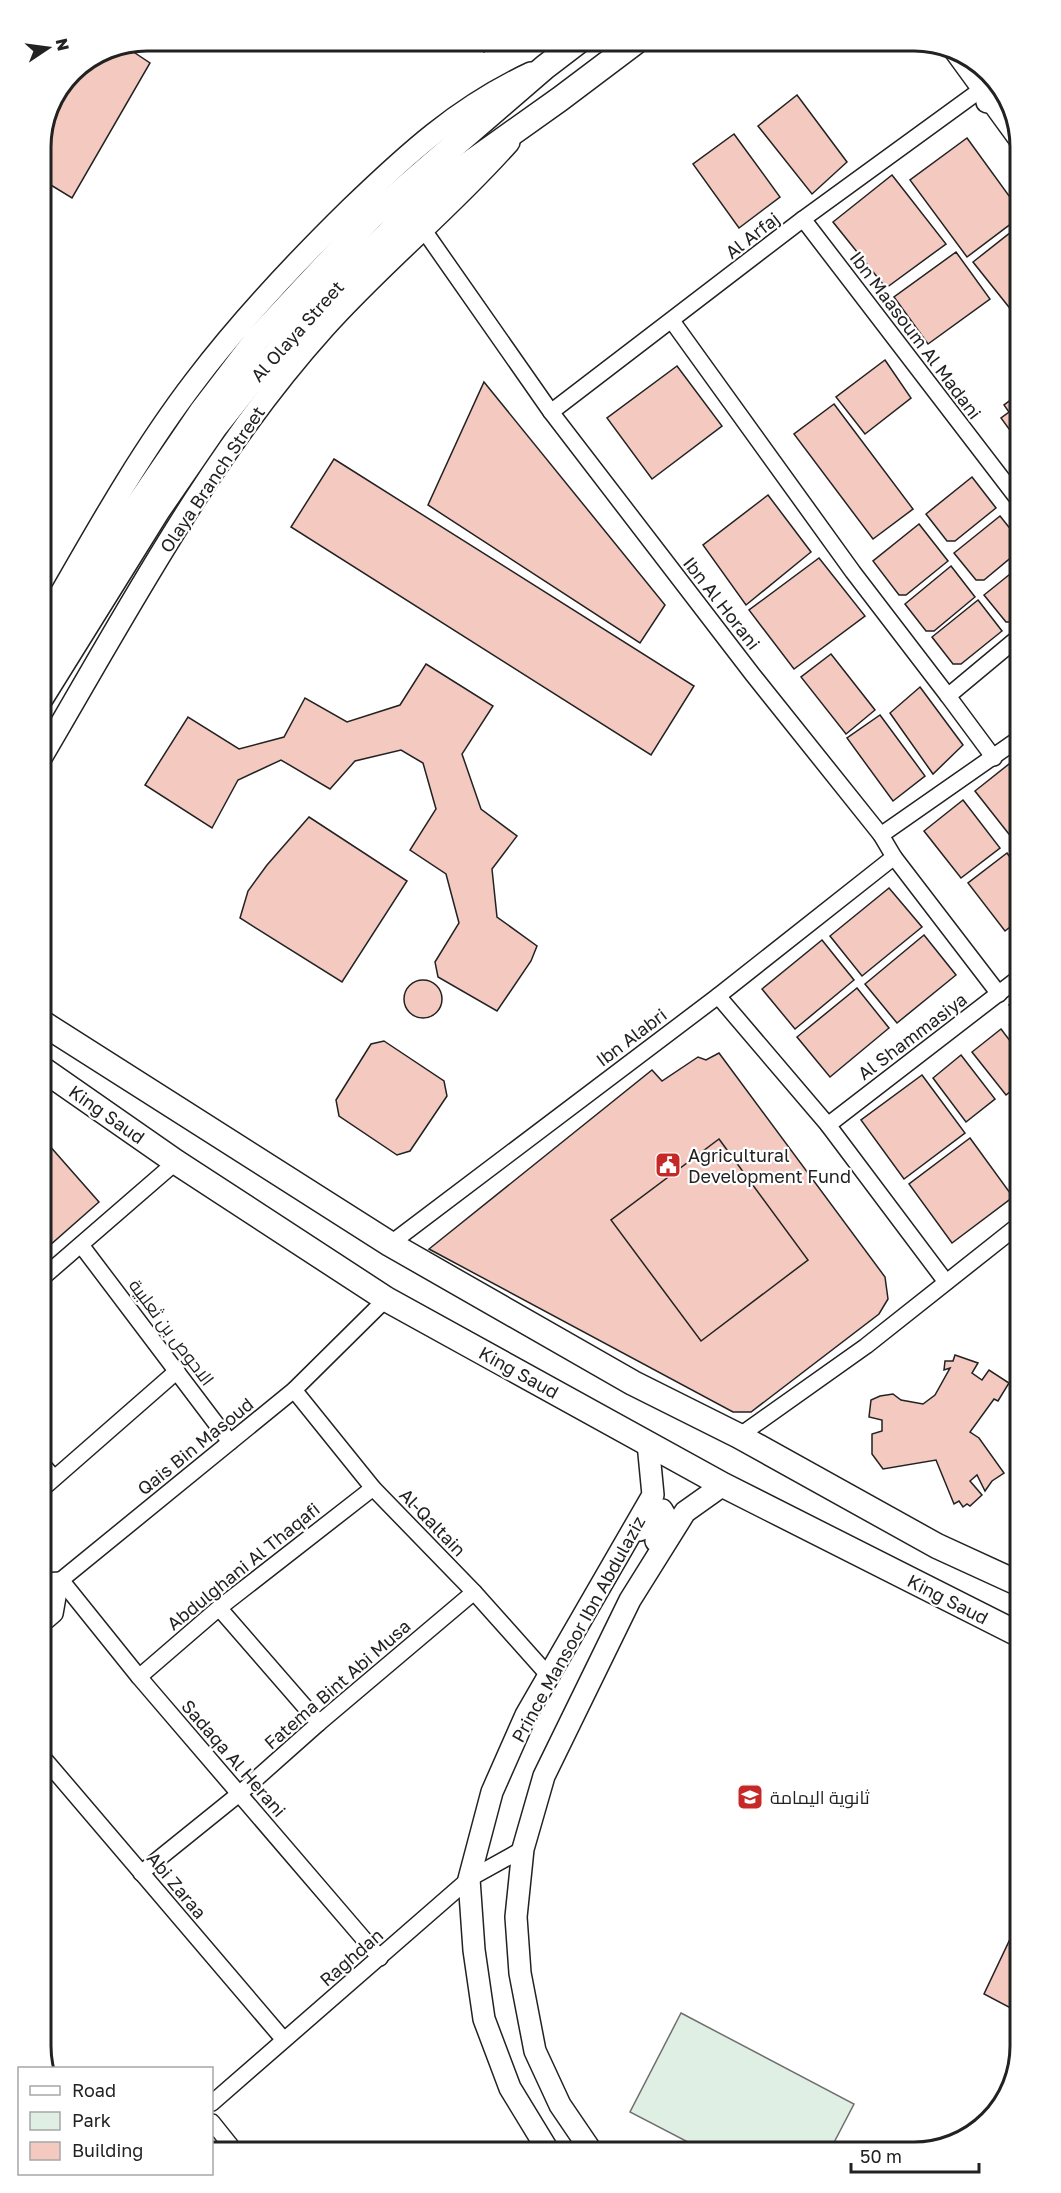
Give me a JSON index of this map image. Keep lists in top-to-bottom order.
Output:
{
  "streets": {
    "main road": ["Al Olaya Street", "King Saud"],
    "street": [
      "Al Arfaj",
      "Ibn Maasoum Al Madani",
      "Olaya Branch Street",
      "Ibn Al Horani",
      "Al Shammasiya",
      "Ibn Alabri",
      "الاحوص بن ثعلبية",
      "Qais Bin Masoud",
      "Al-Qaltain",
      "Abdulghani Al Thaqafi",
      "Prince Mansoor Ibn Abdulaziz",
      "Fatema Bint Abi Musa",
      "Sadaqa Al Herani",
      "Abi Zaraa",
      "Raghdan"
    ]
  },
  "crossings": [
    ["Al Arfaj", "Ibn Maasoum Al Madani"],
    ["Al Arfaj", "Ibn Al Horani"],
    ["Al Olaya Street", "Olaya Branch Street"],
    ["Olaya Branch Street", "Ibn Al Horani"],
    ["Ibn Al Horani", "Al Shammasiya"],
    ["Ibn Al Horani", "Ibn Alabri"],
    ["King Saud", "Qais Bin Masoud"],
    ["King Saud", "Prince Mansoor Ibn Abdulaziz"],
    ["الاحوص بن ثعلبية", "Qais Bin Masoud"],
    ["Qais Bin Masoud", "Al-Qaltain"],
    ["Qais Bin Masoud", "Sadaqa Al Herani"],
    ["Al-Qaltain", "Abdulghani Al Thaqafi"],
    ["Al-Qaltain", "Prince Mansoor Ibn Abdulaziz"],
    ["Al-Qaltain", "Fatema Bint Abi Musa"],
    ["Abdulghani Al Thaqafi", "Sadaqa Al Herani"],
    ["Prince Mansoor Ibn Abdulaziz", "Raghdan"],
    ["Fatema Bint Abi Musa", "Sadaqa Al Herani"],
    ["Fatema Bint Abi Musa", "Abi Zaraa"],
    ["Sadaqa Al Herani", "Raghdan"],
    ["Abi Zaraa", "Raghdan"]
  ],
  "places": {
    "public building": ["Agricultural Development Fund"],
    "school or university": ["ثانوية اليمامة"]
  },
  "legend": ["Road", "Park", "Building"],
  "scale_bar": "50 m",
  "north": "right"
}
